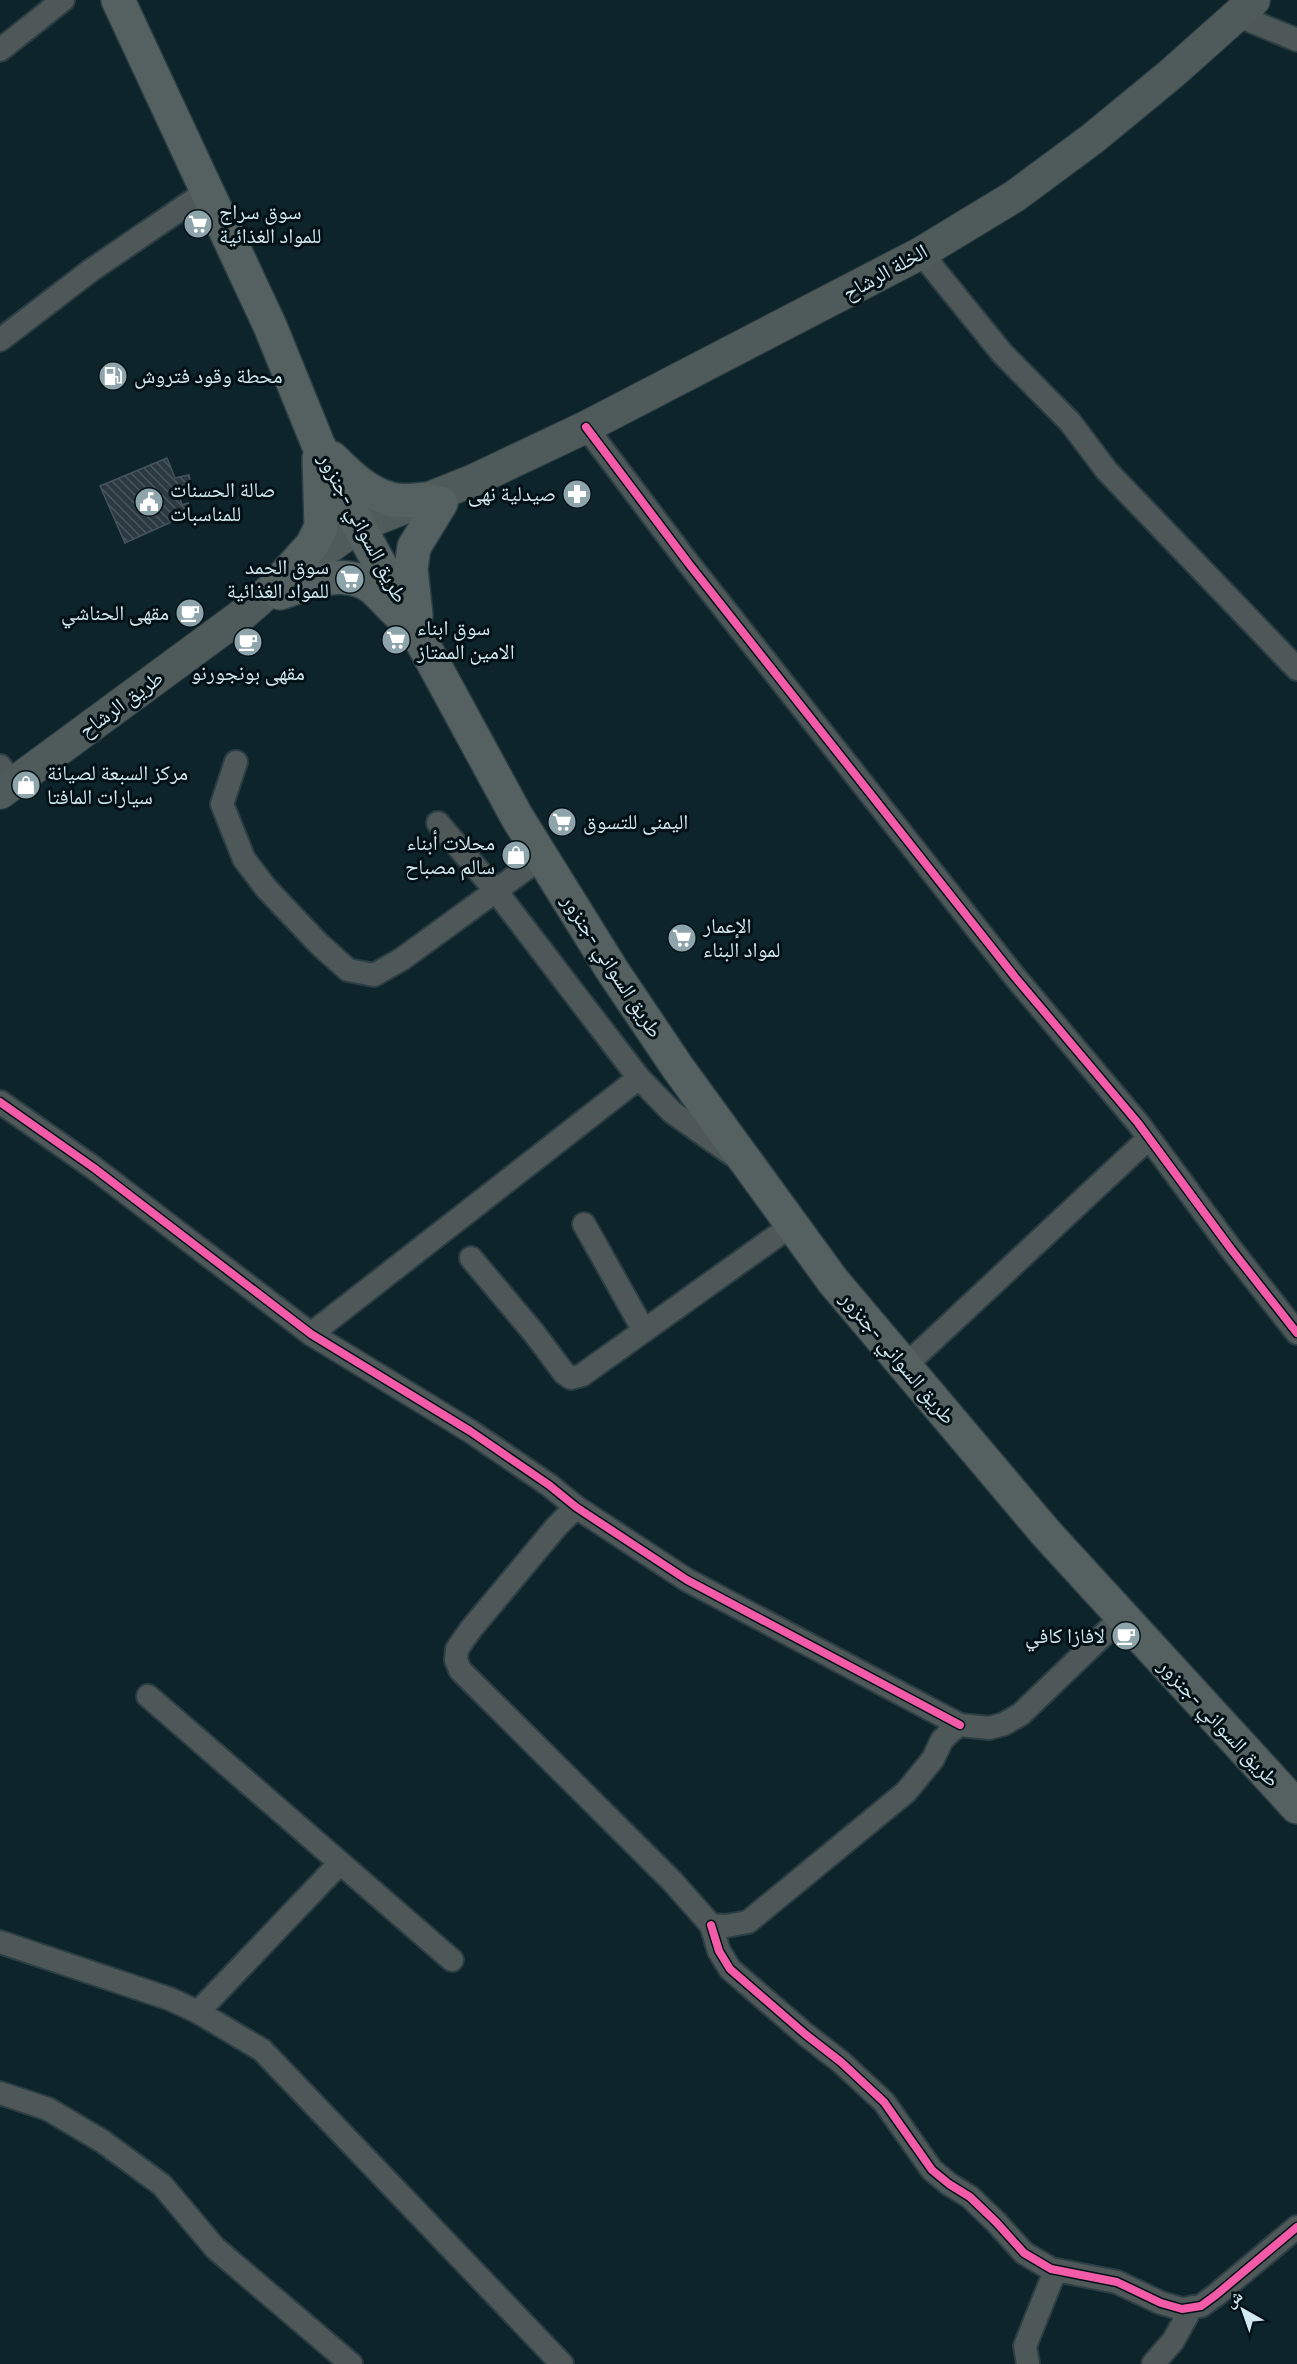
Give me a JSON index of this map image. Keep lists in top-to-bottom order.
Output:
{
  "streets": {
    "main road": ["الخلة الرشاح", "طريق السواني -جنزور", "طريق الرشاح"]
  },
  "crossings": [
    ["الخلة الرشاح", "طريق السواني -جنزور"],
    ["الخلة الرشاح", "طريق الرشاح"],
    ["طريق السواني -جنزور", "طريق الرشاح"]
  ],
  "places": {
    "supermarket": [
      "سوق سراج للمواد الغذائية",
      "سوق الحمد للمواد الغذائية",
      "سوق ابناء الامين الممتاز",
      "اليمنى للتسوق",
      "الإعمار لمواد البناء"
    ],
    "fuel station": ["محطة وقود فتروش"],
    "pharmacy": ["صيدلية نهى"],
    "public building": ["صالة الحسنات للمناسبات"],
    "cafe": ["مقهى الحناشي", "مقهى بونجورنو", "لافازا كافي"],
    "shop": ["مركز السبعة لصيانة سيارات المافتا", "محلات أبناء سالم مصباح"]
  },
  "north": "top left"
}
